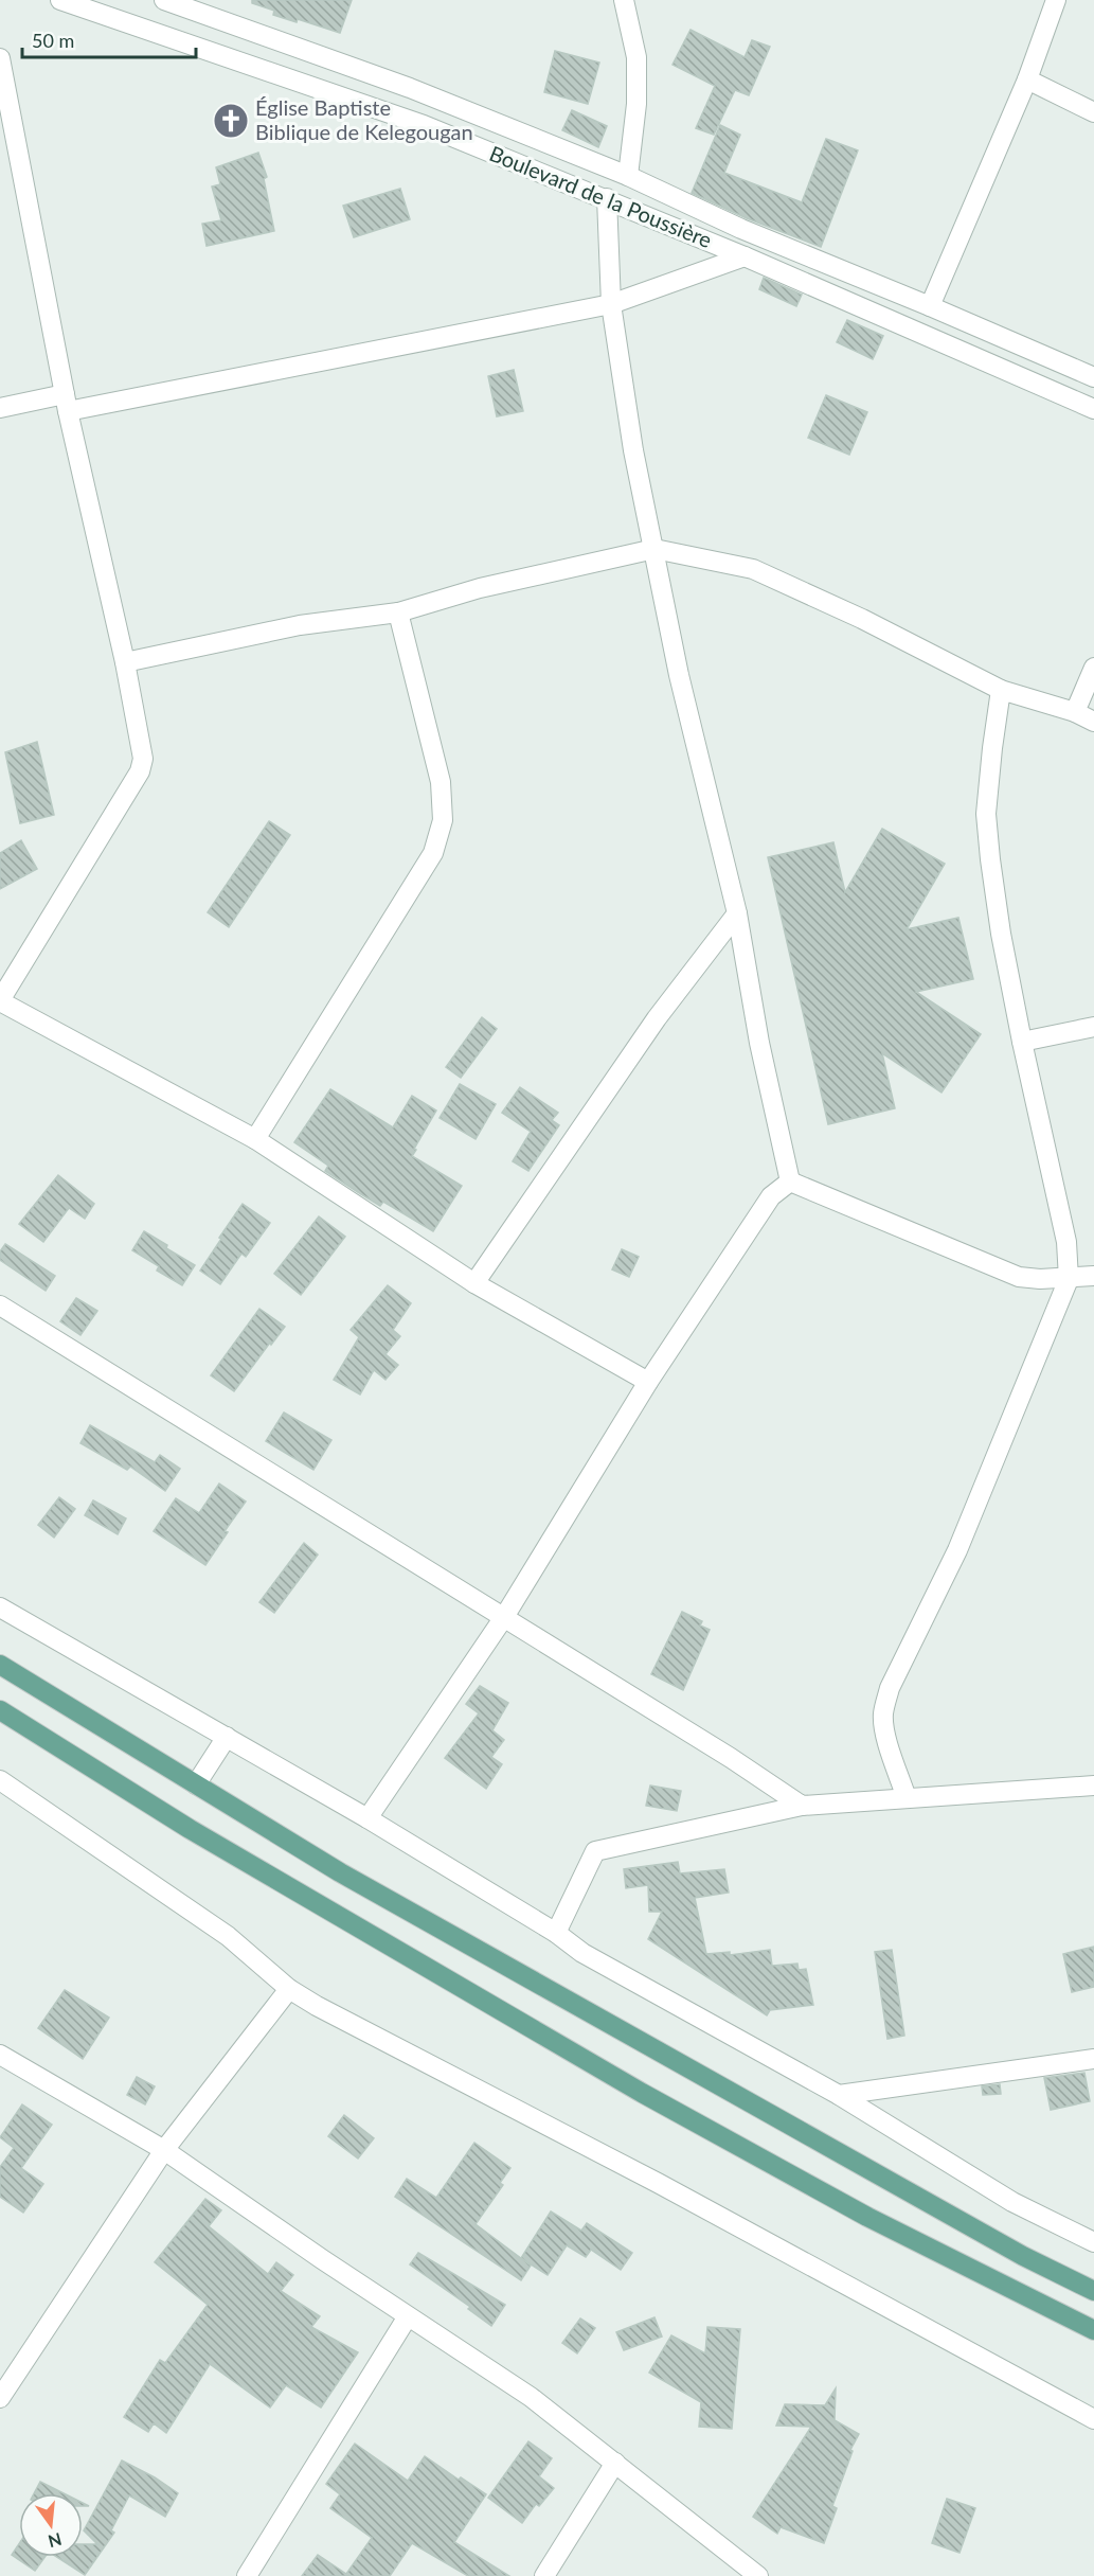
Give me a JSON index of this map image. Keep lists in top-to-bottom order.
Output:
{
  "streets": {
    "street": ["Boulevard de la Poussière"]
  },
  "places": {
    "church": ["Église Baptiste Biblique de Kelegougan"]
  },
  "scale_bar": "50 m",
  "north": "bottom"
}
